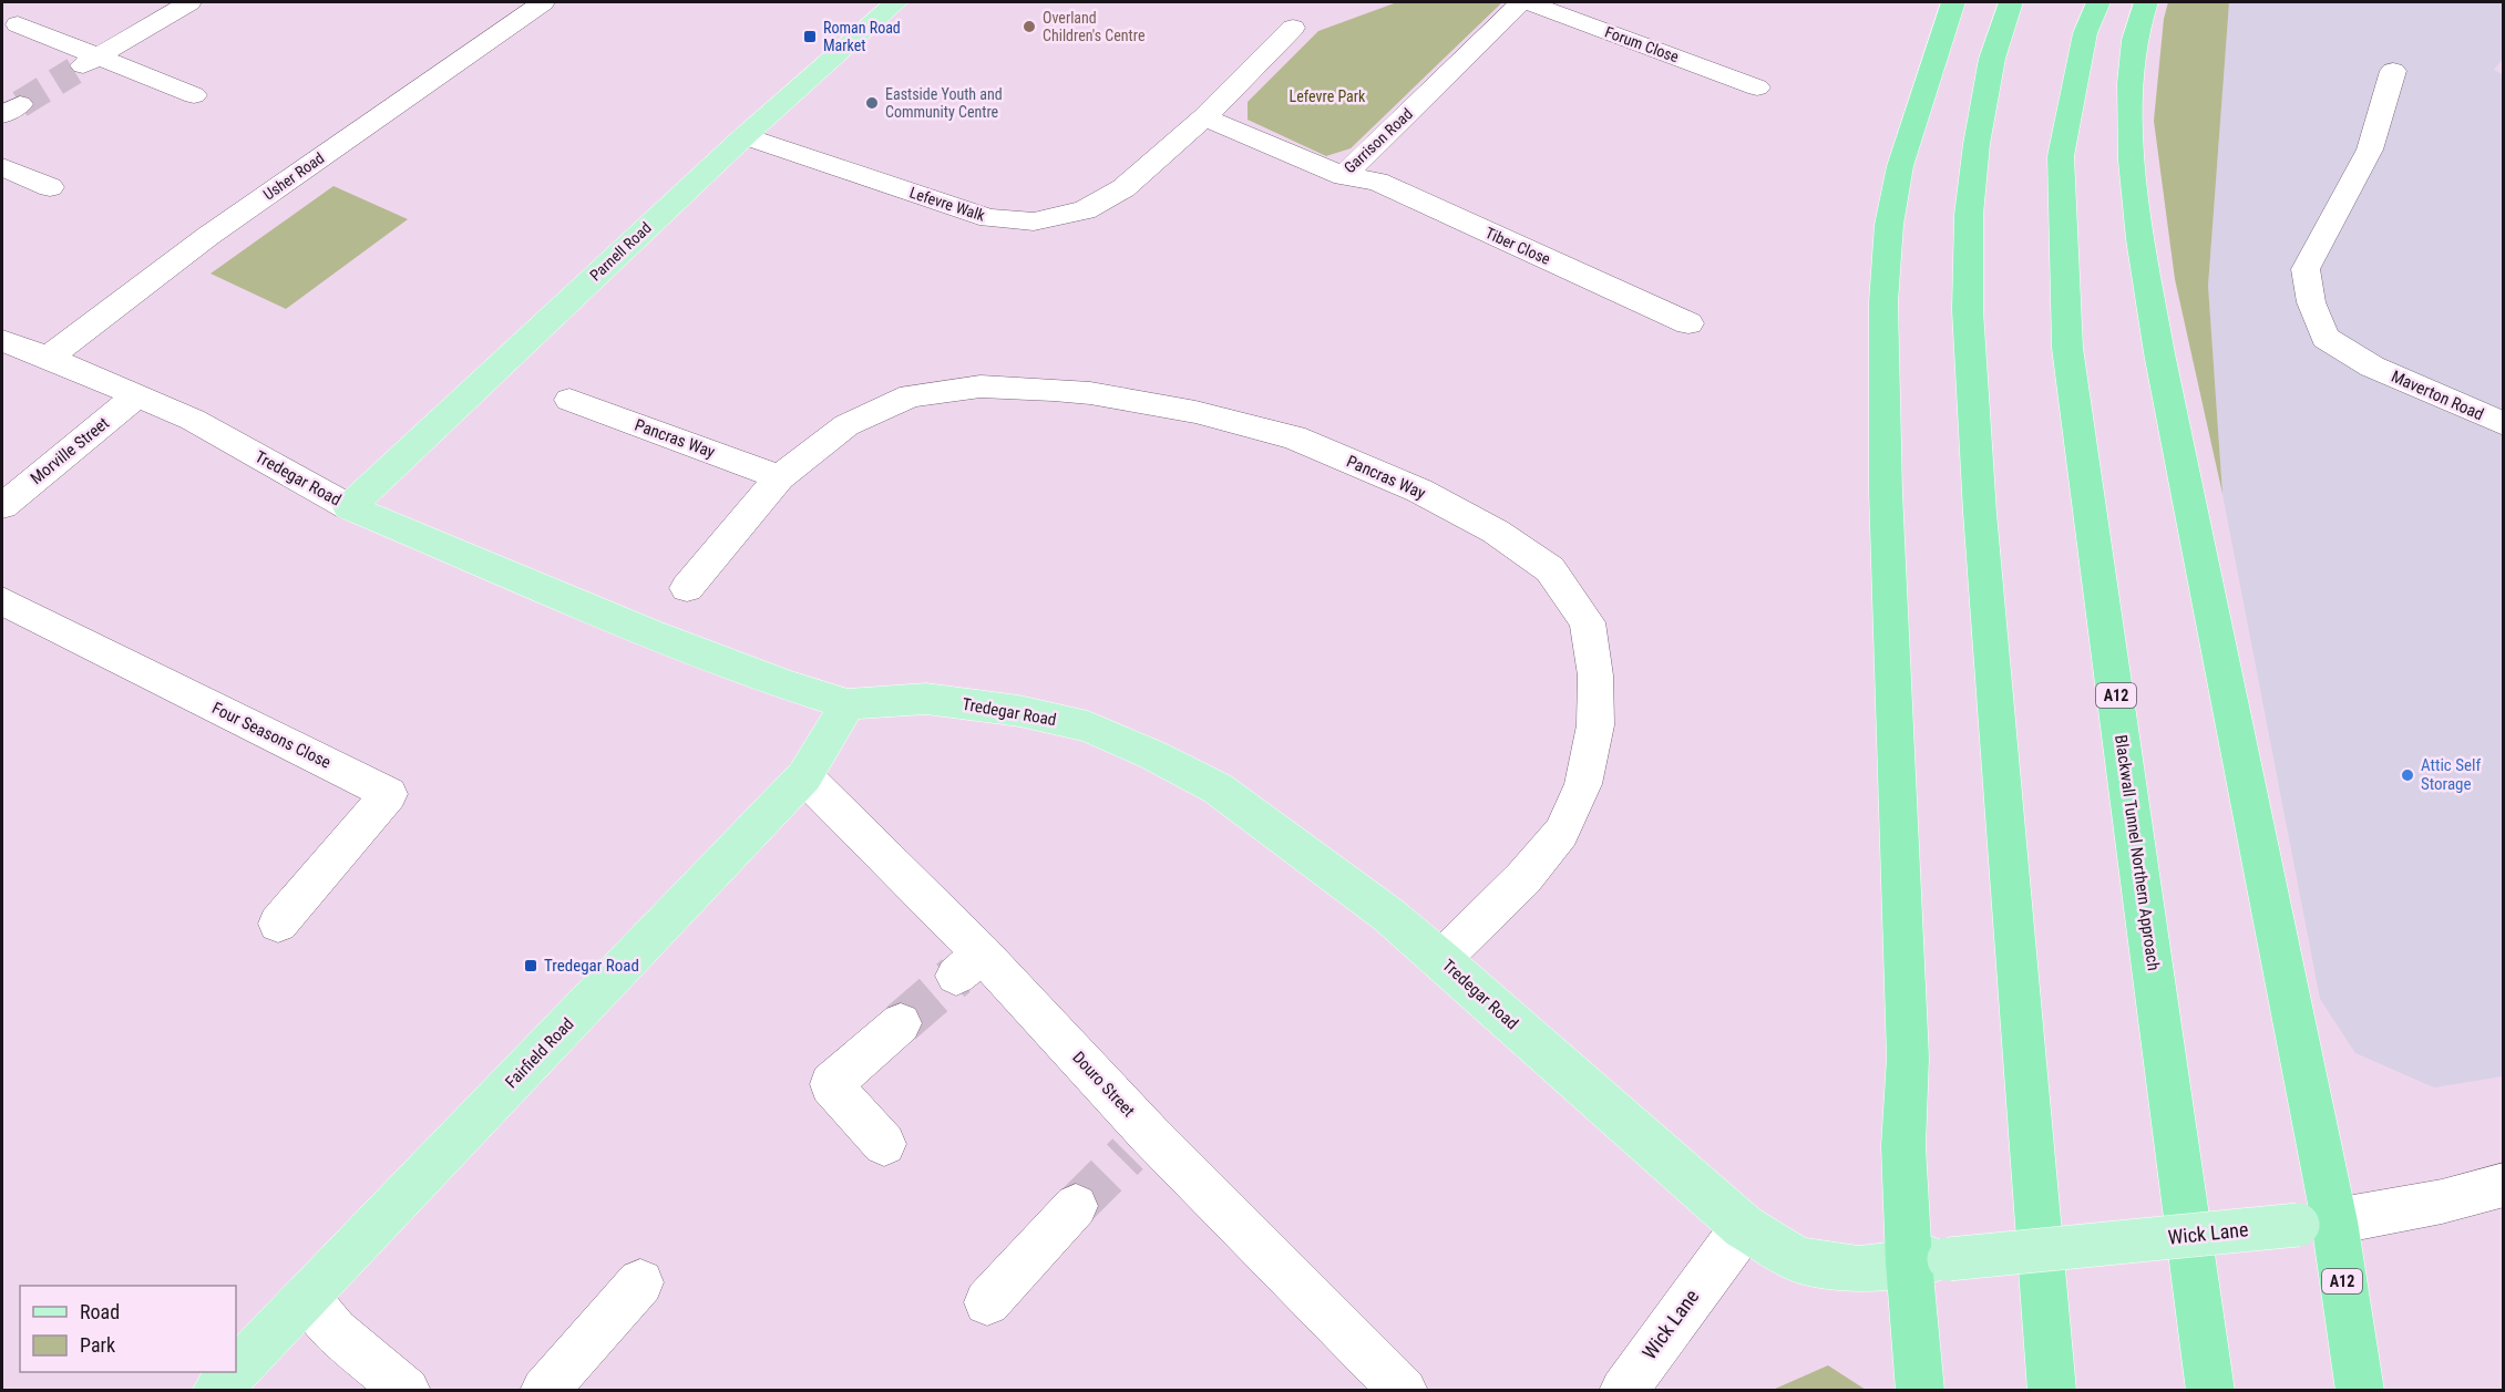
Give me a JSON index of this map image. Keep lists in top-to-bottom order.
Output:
{
  "streets": {
    "highway": ["A12", "Blackwall Tunnel Northern Approach"],
    "main road": [
      "Parnell Road",
      "Tredegar Road",
      "Fairfield Road",
      "Wick Lane"
    ],
    "street": [
      "Forum Close",
      "Garrison Road",
      "Usher Road",
      "Lefevre Walk",
      "Tiber Close",
      "Maverton Road",
      "Pancras Way",
      "Morville Street",
      "Four Seasons Close",
      "Douro Street"
    ]
  },
  "crossings": [
    ["Garrison Road", "Lefevre Walk"],
    ["Garrison Road", "Tiber Close"],
    ["Usher Road", "Tredegar Road"],
    ["Lefevre Walk", "Parnell Road"],
    ["Parnell Road", "Tredegar Road"],
    ["Pancras Way", "Tredegar Road"],
    ["Morville Street", "Tredegar Road"],
    ["Tredegar Road", "Fairfield Road"],
    ["Tredegar Road", "Wick Lane"],
    ["A12", "Wick Lane"],
    ["Fairfield Road", "Douro Street"]
  ],
  "parks": ["Lefevre Park"],
  "places": {
    "other": ["Overland Children's Centre", "Eastside Youth and Community Centre", "Attic Self Storage"],
    "transit": ["Roman Road Market", "Tredegar Road"]
  },
  "legend": ["Road", "Park"]
}
